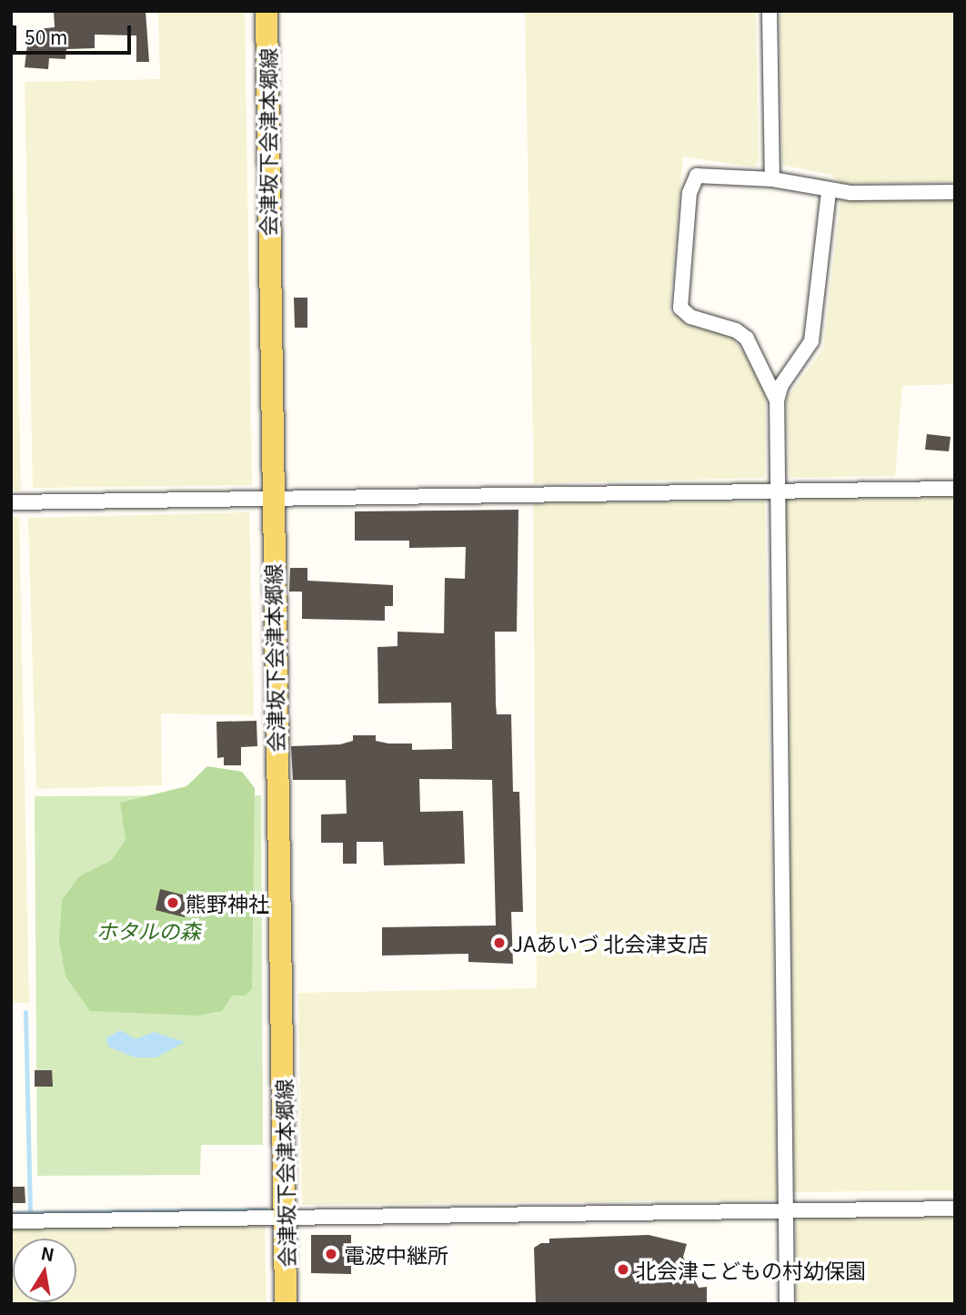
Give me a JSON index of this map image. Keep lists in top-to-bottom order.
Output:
{
  "streets": {
    "main road": ["会津坂下会津本郷線"]
  },
  "parks": ["ホタルの森"],
  "places": [
    "熊野神社",
    "JAあいづ 北会津支店",
    "電波中継所",
    "北会津こどもの村幼保園"
  ],
  "scale_bar": "50 m",
  "north": "top"
}
